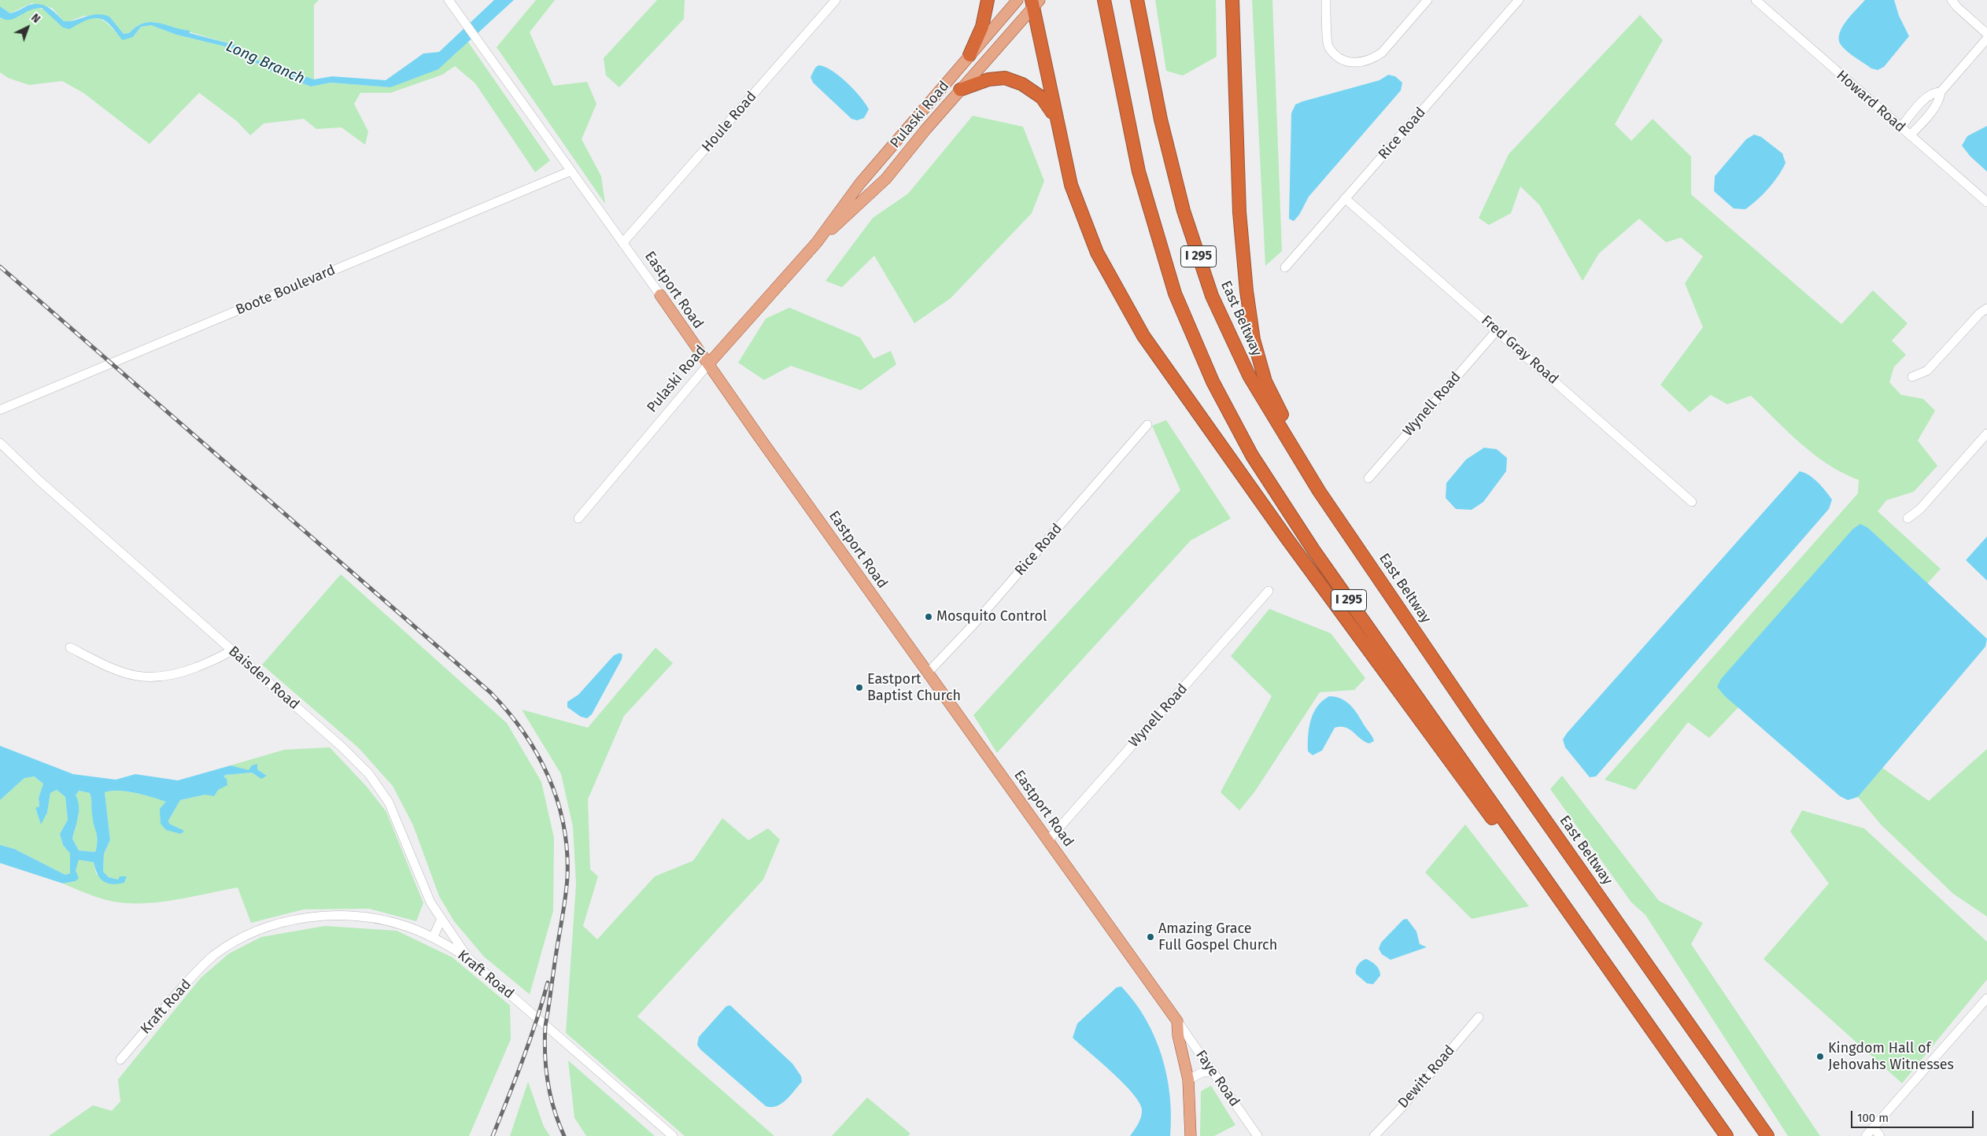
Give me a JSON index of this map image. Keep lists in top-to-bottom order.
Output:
{
  "streets": {
    "highway": ["I 295", "East Beltway"],
    "main road": ["Pulaski Road", "Eastport Road"],
    "street": [
      "Howard Road",
      "Houle Road",
      "Rice Road",
      "Boote Boulevard",
      "Fred Gray Road",
      "Wynell Road",
      "Baisden Road",
      "Kraft Road",
      "Dewitt Road",
      "Faye Road"
    ]
  },
  "crossings": [
    ["Pulaski Road", "Eastport Road"],
    ["Houle Road", "Eastport Road"],
    ["Rice Road", "Eastport Road"],
    ["Rice Road", "Fred Gray Road"],
    ["Boote Boulevard", "Eastport Road"],
    ["Eastport Road", "Wynell Road"],
    ["Eastport Road", "Faye Road"],
    ["Fred Gray Road", "Wynell Road"],
    ["Baisden Road", "Kraft Road"]
  ],
  "water": ["Long Branch"],
  "places": [
    "Mosquito Control",
    "Eastport Baptist Church",
    "Amazing Grace Full Gospel Church",
    "Kingdom Hall of Jehovahs Witnesses"
  ],
  "scale_bar": "100 m",
  "north": "top right"
}
